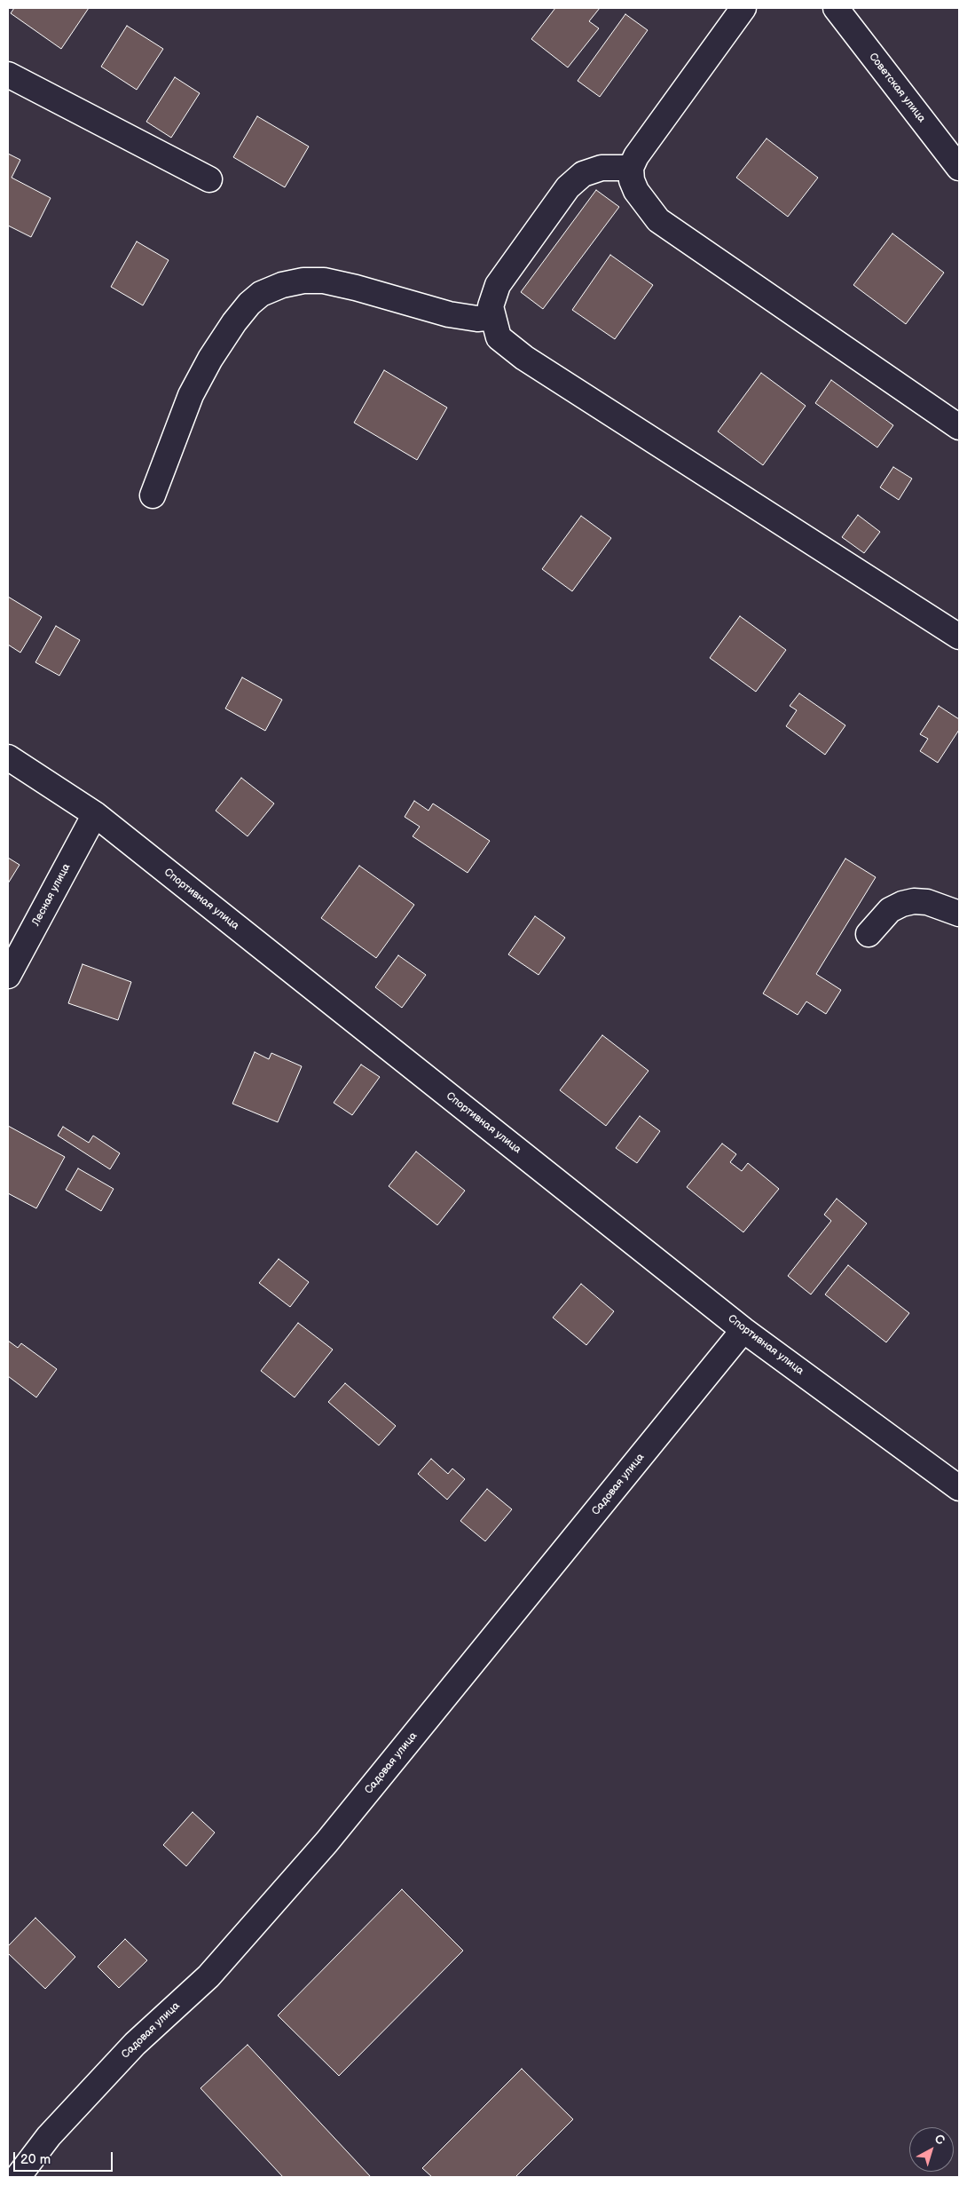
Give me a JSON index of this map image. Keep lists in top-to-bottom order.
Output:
{
  "streets": {
    "street": [
      "Советская улица",
      "Лесная улица",
      "Спортивная улица",
      "Садовая улица"
    ]
  },
  "crossings": [
    ["Лесная улица", "Спортивная улица"],
    ["Спортивная улица", "Садовая улица"]
  ],
  "scale_bar": "20 m",
  "north": "top right"
}
